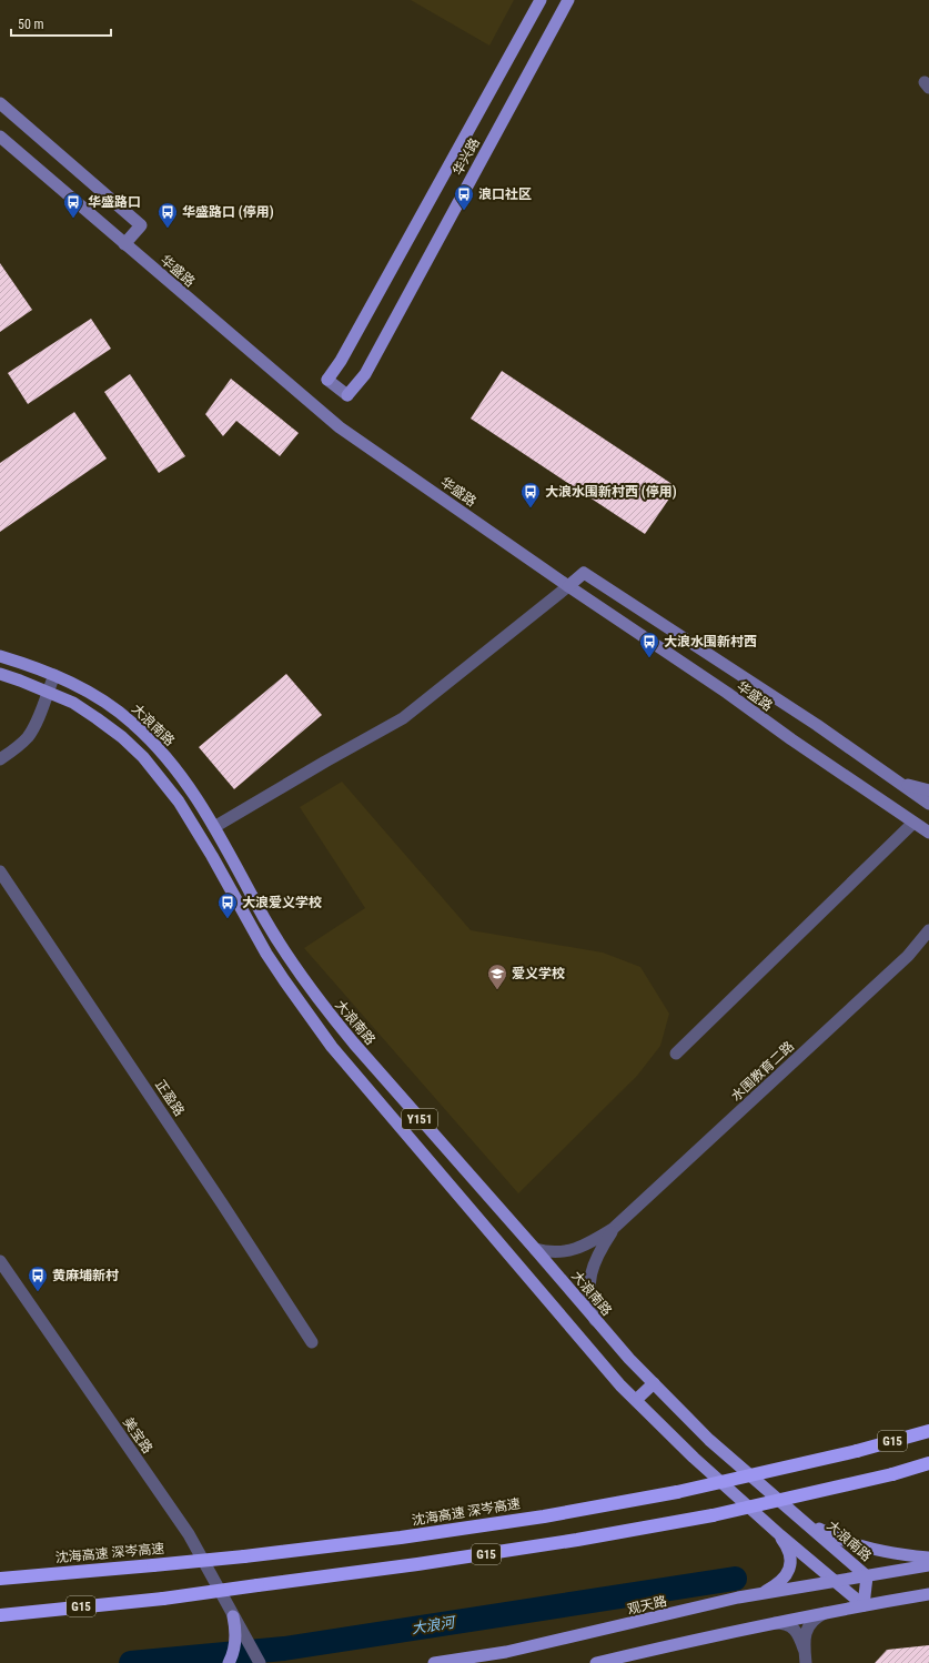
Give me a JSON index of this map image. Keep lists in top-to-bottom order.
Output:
{
  "streets": {
    "highway": ["G15", "沈海高速 深岑高速"],
    "main road": [
      "华兴路",
      "华盛路",
      "大浪南路",
      "Y151",
      "观天路"
    ],
    "street": ["水围教育二路", "正盈路", "美宝路"]
  },
  "crossings": [
    ["大浪南路", "Y151"],
    ["大浪南路", "观天路"],
    ["Y151", "观天路"]
  ],
  "water": ["大浪河"],
  "places": {
    "bus stop": [
      "浪口社区",
      "华盛路口",
      "华盛路口 (停用)",
      "大浪水围新村西 (停用)",
      "大浪水围新村西",
      "大浪爱义学校",
      "黄麻埔新村"
    ],
    "school or university": ["爱义学校"]
  },
  "scale_bar": "50 m"
}
